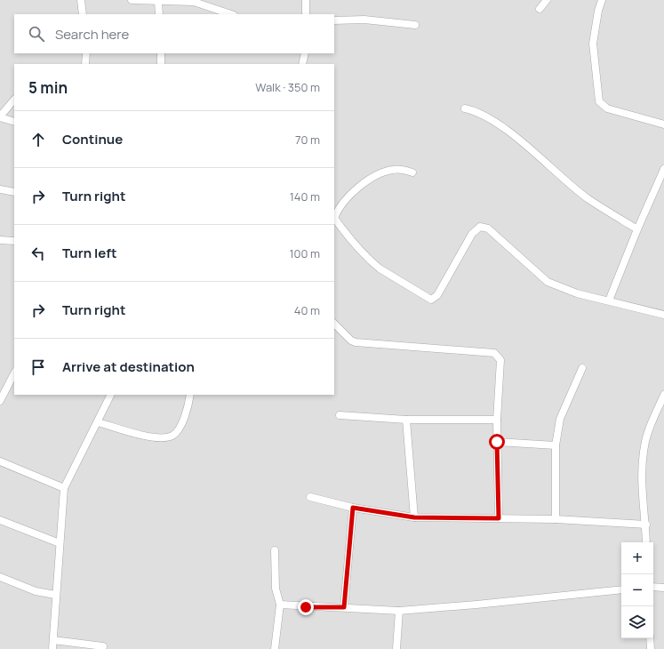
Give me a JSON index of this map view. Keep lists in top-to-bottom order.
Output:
{
  "page": {
    "search": "Search here",
    "heading": ["5 min", "Walk · 350 m"],
    "list": [
      ["Continue", "70 m"],
      ["Turn right", "140 m"],
      ["Turn left", "100 m"],
      ["Turn right", "40 m"],
      "Arrive at destination"
    ],
    "map_buttons": ["+", "−"]
  }
}
